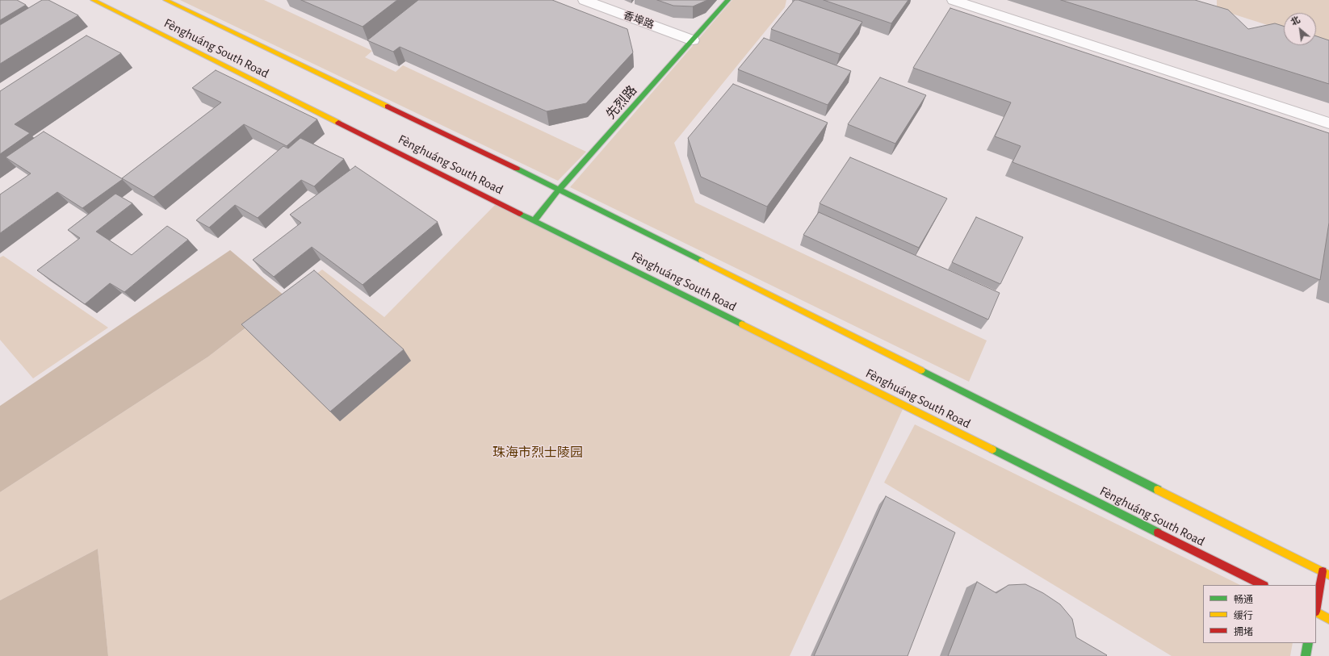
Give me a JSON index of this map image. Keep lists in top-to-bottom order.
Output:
{
  "streets": {
    "main road": ["Fènghuáng South Road", "先烈路"],
    "street": ["香埠路"]
  },
  "crossings": [
    ["香埠路", "先烈路"],
    ["Fènghuáng South Road", "先烈路"]
  ],
  "parks": ["珠海市烈士陵园"],
  "legend": ["畅通", "缓行", "拥堵"],
  "north": "top left"
}
